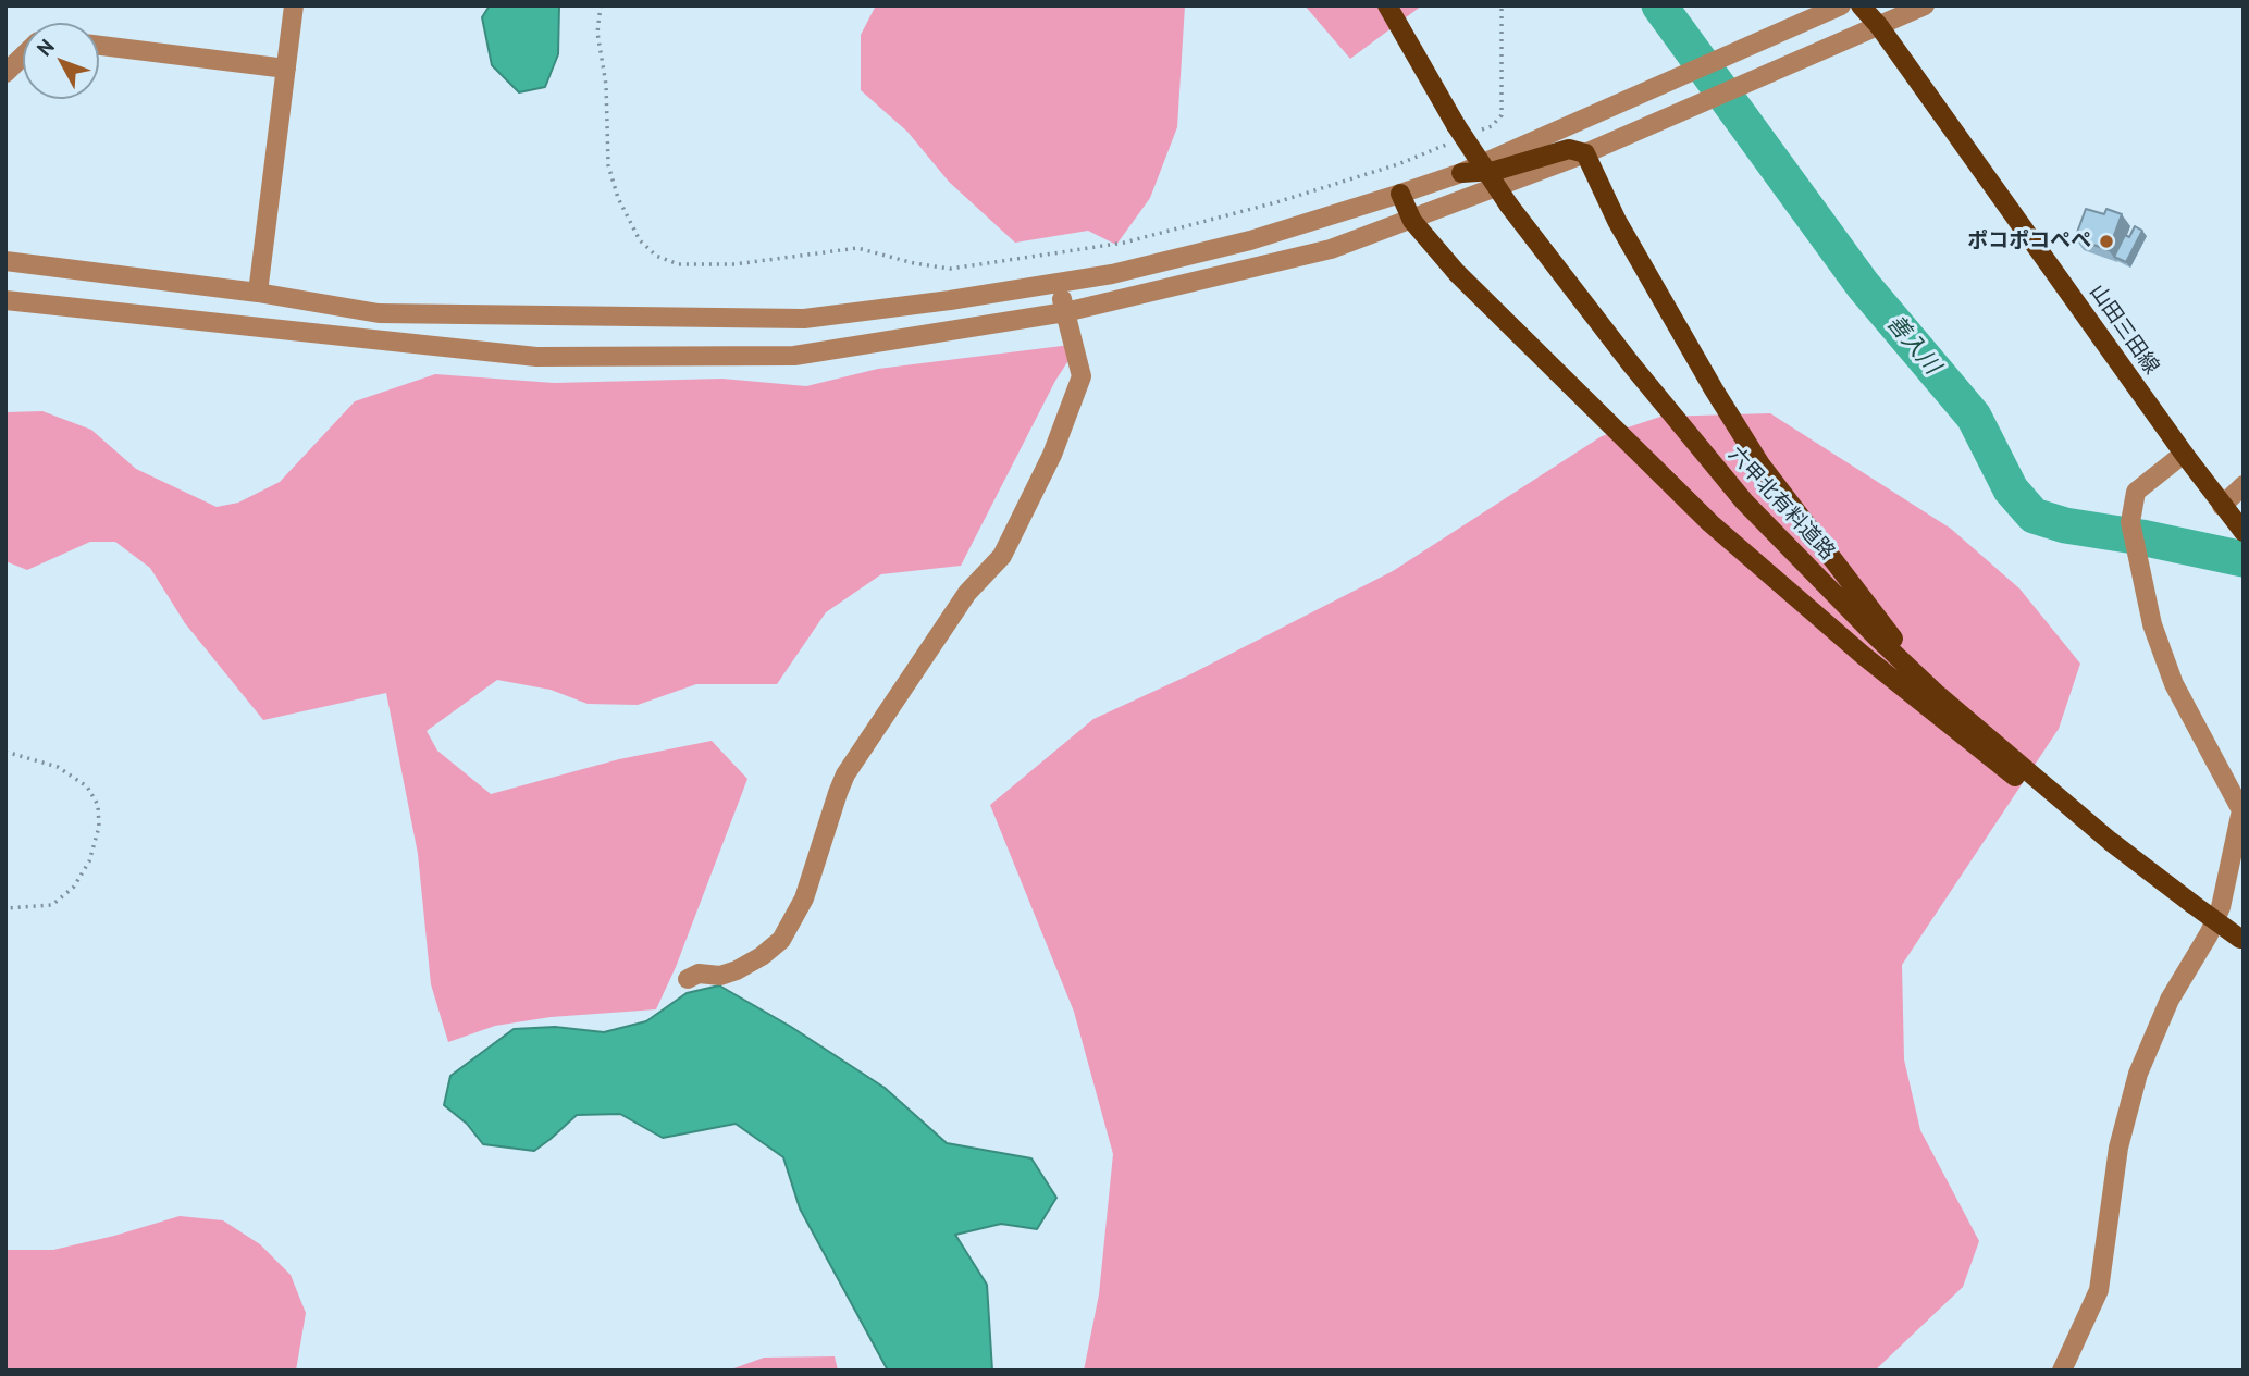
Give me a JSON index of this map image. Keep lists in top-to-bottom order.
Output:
{
  "streets": {
    "main road": ["山田三田線", "六甲北有料道路"]
  },
  "water": ["善入川"],
  "places": ["ポコポコぺぺ"],
  "north": "top left"
}
